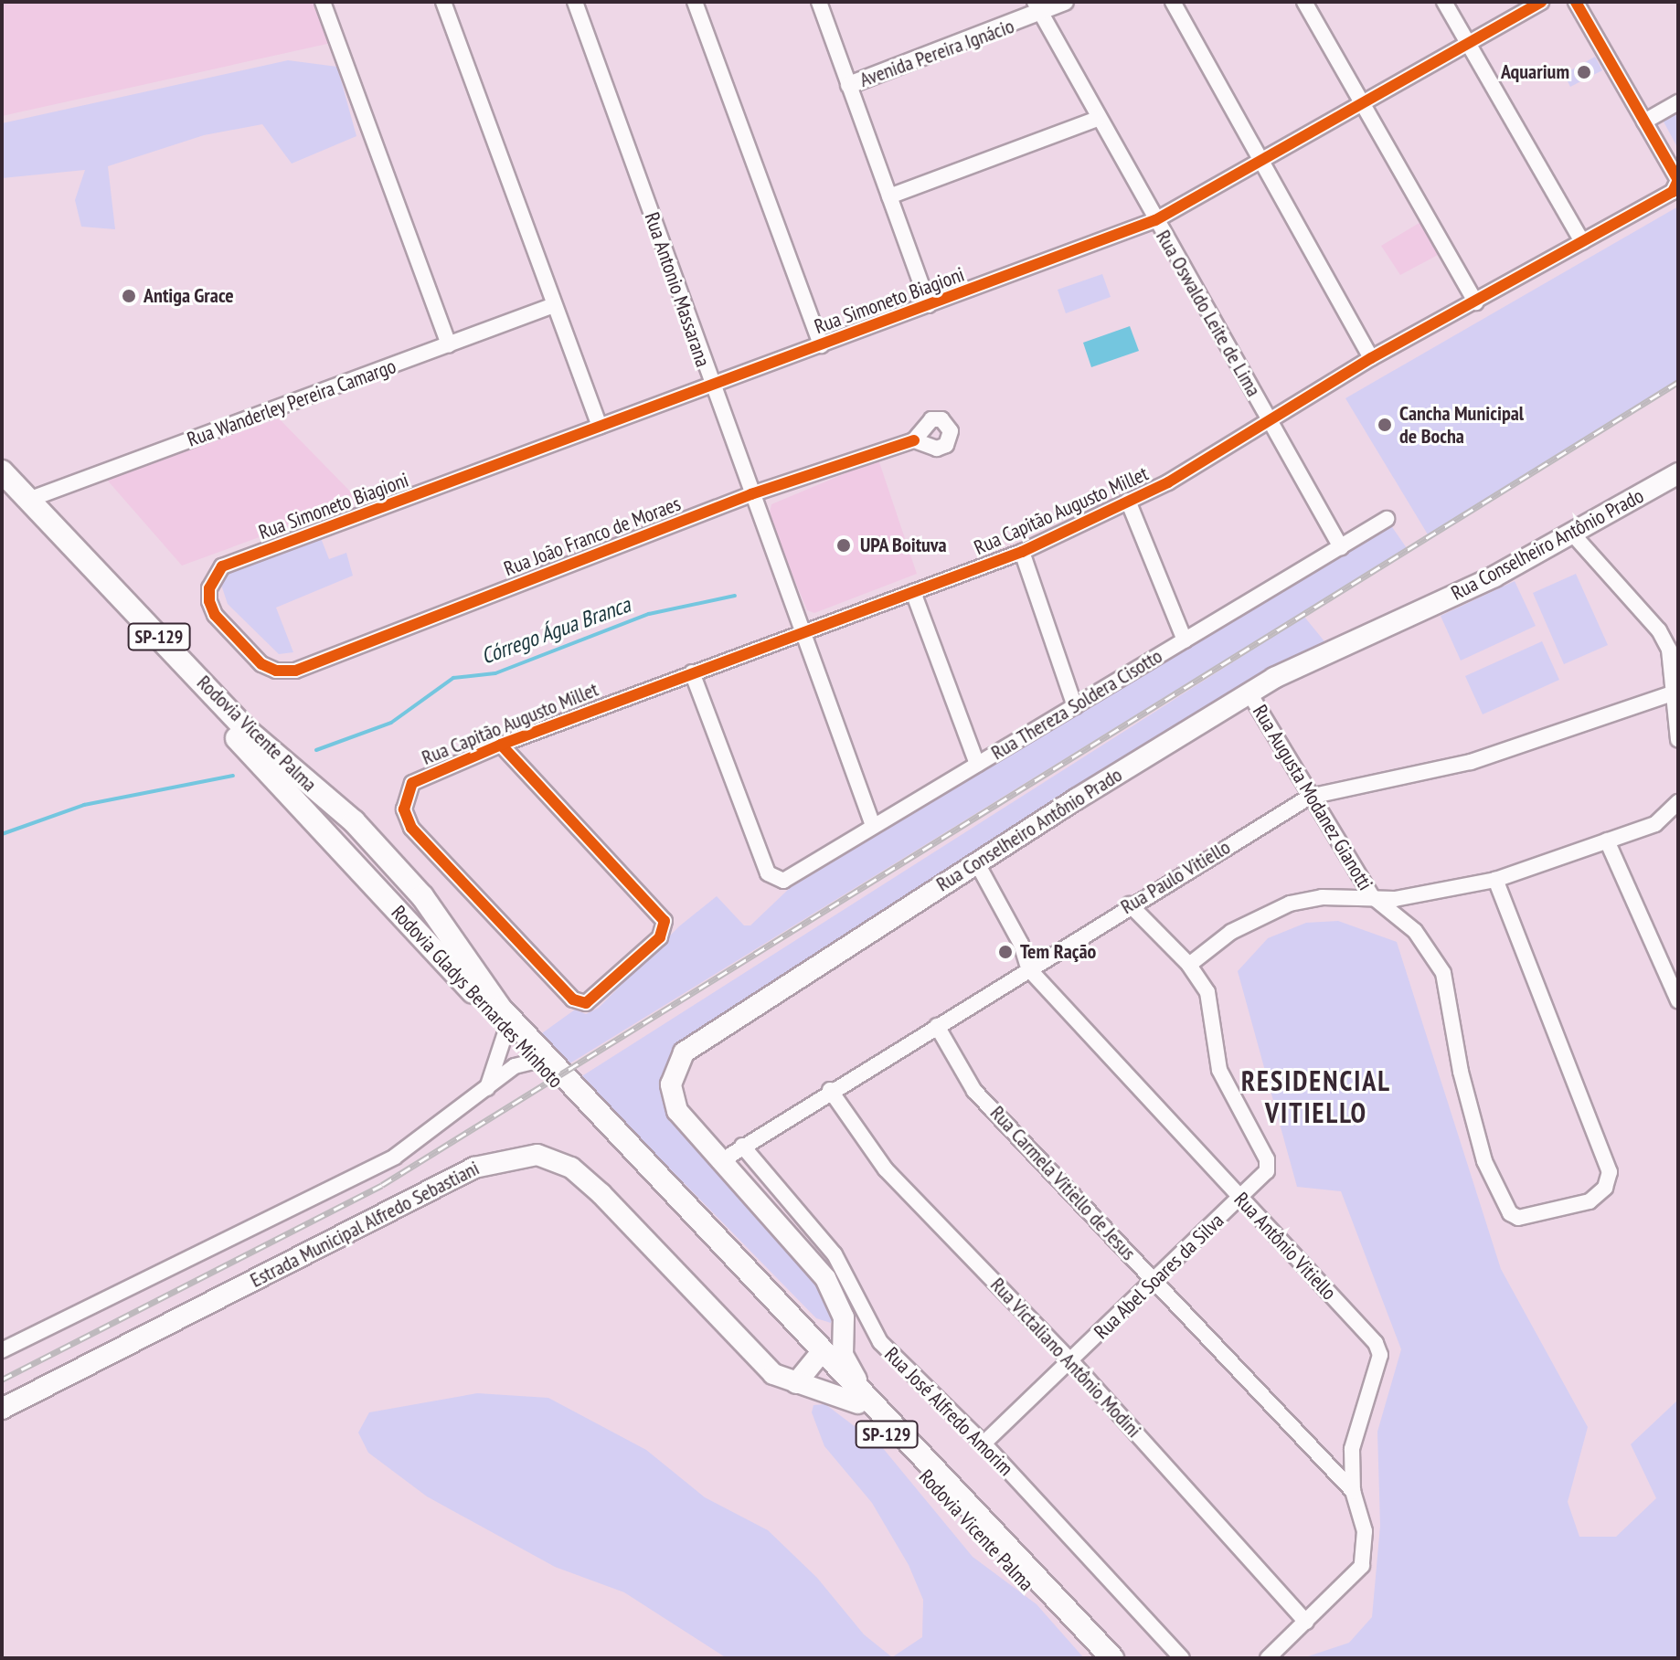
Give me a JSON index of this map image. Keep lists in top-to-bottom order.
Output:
{
  "streets": {
    "main road": [
      "Rua Conselheiro Antônio Prado",
      "SP-129",
      "Rodovia Vicente Palma",
      "Rodovia Gladys Bernardes Minhoto",
      "Estrada Municipal Alfredo Sebastiani"
    ],
    "street": [
      "Avenida Pereira Ignácio",
      "Rua Antonio Massarana",
      "Rua Simoneto Biagioni",
      "Rua Oswaldo Leite de Lima",
      "Rua Wanderley Pereira Camargo",
      "Rua Capitão Augusto Millet",
      "Rua João Franco de Moraes",
      "Rua Thereza Soldera Cisotto",
      "Rua Augusta Modanez Gianotti",
      "Rua Paulo Vitiello",
      "Rua Carmela Vitiello de Jesus",
      "Rua Antônio Vitiello",
      "Rua Abel Soares da Silva",
      "Rua Victaliano Antônio Modini",
      "Rua José Alfredo Amorim"
    ]
  },
  "crossings": [
    ["Avenida Pereira Ignácio", "Rua Oswaldo Leite de Lima"],
    ["Rua Antonio Massarana", "Rua Simoneto Biagioni"],
    ["Rua Antonio Massarana", "Rua Capitão Augusto Millet"],
    ["Rua Antonio Massarana", "Rua João Franco de Moraes"],
    ["Rua Antonio Massarana", "Rua Thereza Soldera Cisotto"],
    ["Rua Simoneto Biagioni", "Rua Oswaldo Leite de Lima"],
    ["Rua Simoneto Biagioni", "Rua João Franco de Moraes"],
    ["Rua Oswaldo Leite de Lima", "Rua Capitão Augusto Millet"],
    ["Rua Oswaldo Leite de Lima", "Rua Thereza Soldera Cisotto"],
    ["Rua Wanderley Pereira Camargo", "Rodovia Vicente Palma"],
    ["Rua Capitão Augusto Millet", "Rua Thereza Soldera Cisotto"],
    ["Rua Conselheiro Antônio Prado", "Rua Augusta Modanez Gianotti"],
    ["Rua Conselheiro Antônio Prado", "Rua Paulo Vitiello"],
    ["Rua Conselheiro Antônio Prado", "Rua Antônio Vitiello"],
    ["Rodovia Vicente Palma", "Rodovia Gladys Bernardes Minhoto"],
    ["Rodovia Vicente Palma", "Estrada Municipal Alfredo Sebastiani"],
    ["Rua Augusta Modanez Gianotti", "Rua Paulo Vitiello"],
    ["Rua Paulo Vitiello", "Rua Carmela Vitiello de Jesus"],
    ["Rua Paulo Vitiello", "Rua Antônio Vitiello"],
    ["Rua Paulo Vitiello", "Rua Abel Soares da Silva"],
    ["Rua Paulo Vitiello", "Rua Victaliano Antônio Modini"],
    ["Rua Paulo Vitiello", "Rua José Alfredo Amorim"],
    ["Rua Carmela Vitiello de Jesus", "Rua Antônio Vitiello"],
    ["Rua Carmela Vitiello de Jesus", "Rua Abel Soares da Silva"],
    ["Rua Antônio Vitiello", "Rua Abel Soares da Silva"],
    ["Rua Antônio Vitiello", "Rua Victaliano Antônio Modini"],
    ["Rua Abel Soares da Silva", "Rua Victaliano Antônio Modini"],
    ["Rua Abel Soares da Silva", "Rua José Alfredo Amorim"]
  ],
  "districts": ["RESIDENCIAL VITIELLO"],
  "water": ["Córrego Água Branca"],
  "places": [
    "Aquarium",
    "Antiga Grace",
    "Cancha Municipal de Bocha",
    "UPA Boituva",
    "Tem Ração"
  ]
}
